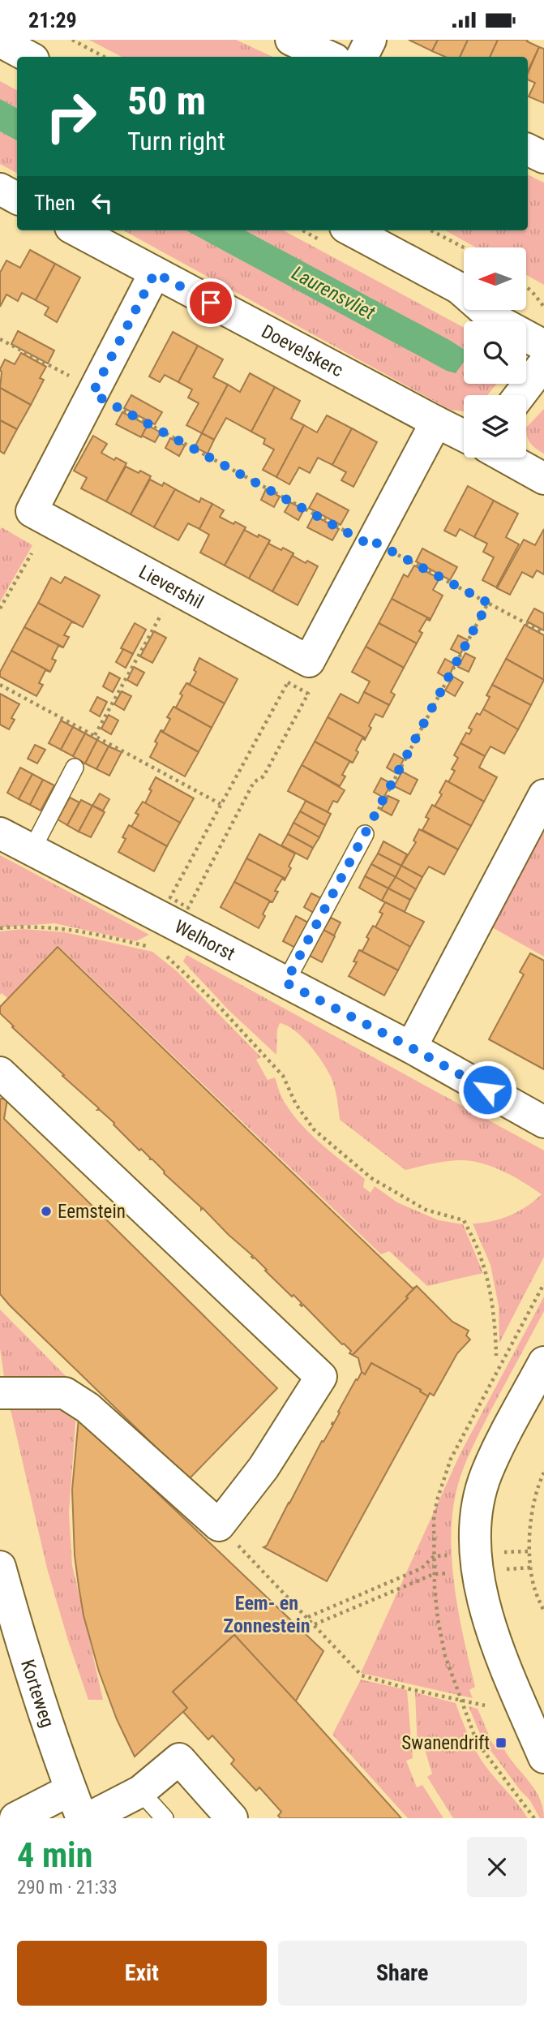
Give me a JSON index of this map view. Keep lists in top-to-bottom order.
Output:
{
  "streets": {
    "street": [
      "Doevelskerc",
      "Lievershil",
      "Welhorst",
      "Korteweg"
    ]
  },
  "crossings": [
    ["Doevelskerc", "Lievershil"]
  ],
  "districts": ["Eem- en Zonnestein"],
  "water": ["Laurensvliet"],
  "places": {
    "other": ["Eemstein"],
    "transit": ["Swanendrift"]
  },
  "north": "left",
  "page": {
    "status": "21:29",
    "turn": ["50 m", "Turn right"],
    "then": "Then",
    "heading": ["4 min", "290 m · 21:33"],
    "buttons": ["Exit", "Share"]
  }
}
